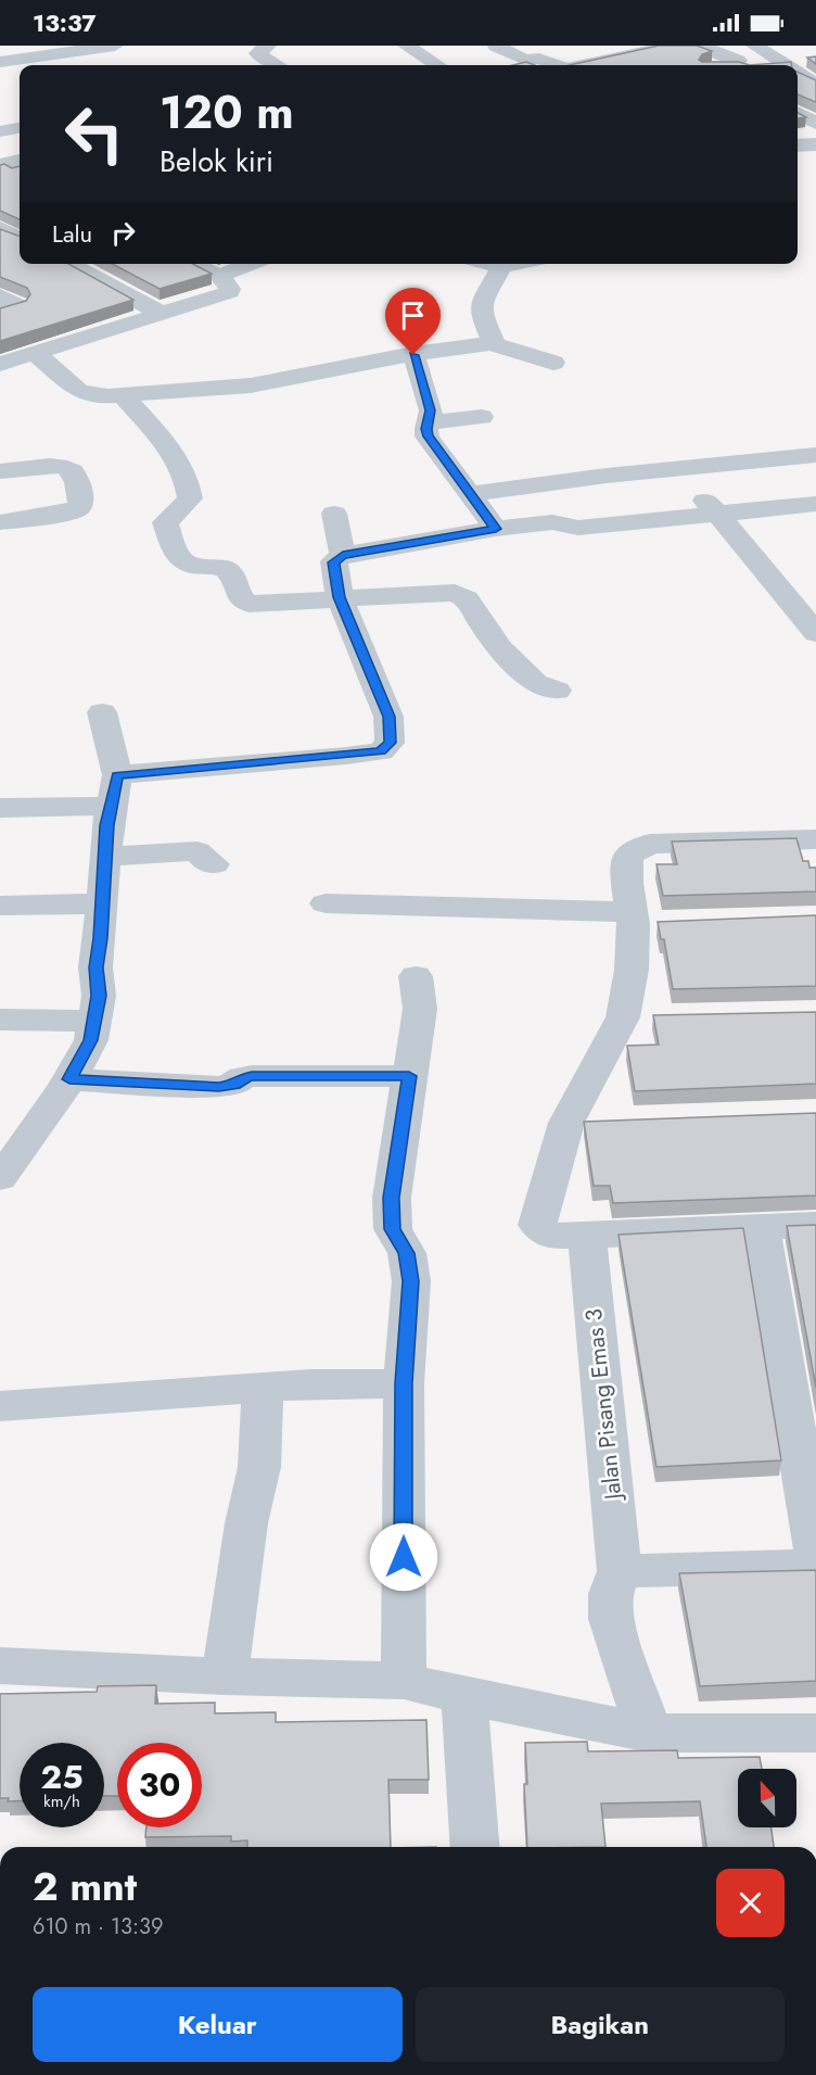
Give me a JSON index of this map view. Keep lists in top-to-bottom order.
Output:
{
  "streets": {
    "street": ["Jalan Pisang Emas 3"]
  },
  "north": "top",
  "page": {
    "status": "13:37",
    "turn": ["120 m", "Belok kiri"],
    "then": "Lalu",
    "speed": "25 km/h",
    "limit": "30",
    "heading": ["2 mnt", "610 m · 13:39"],
    "buttons": ["Keluar", "Bagikan"]
  }
}
